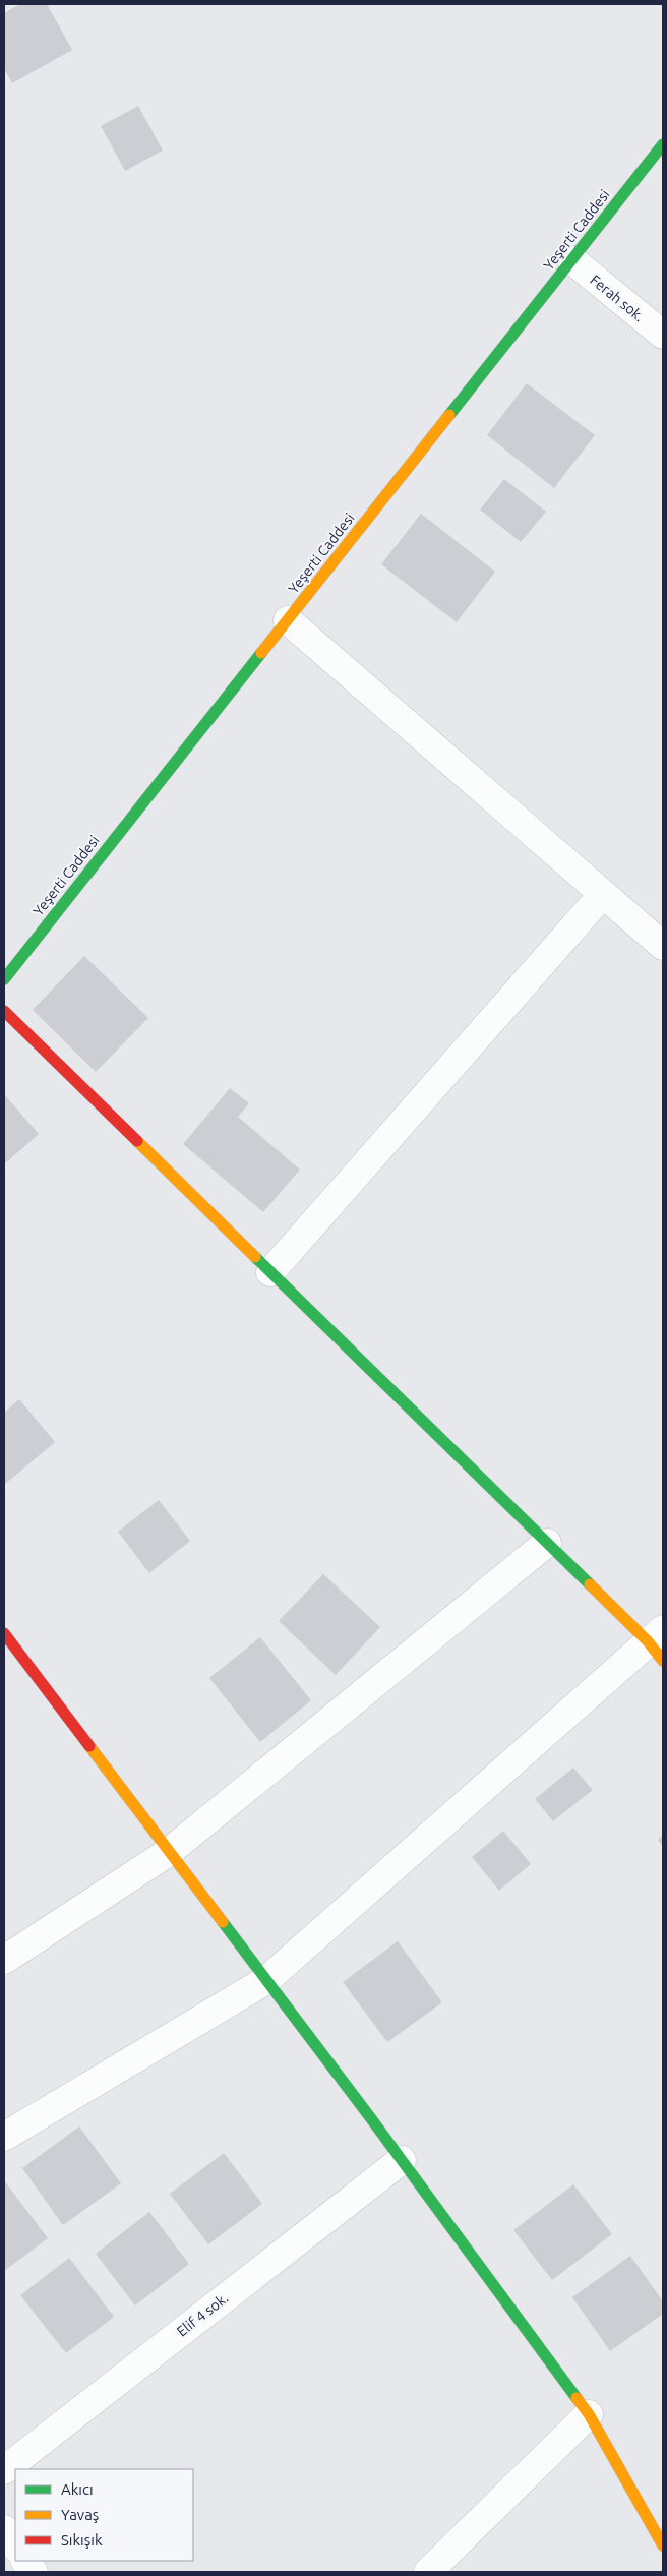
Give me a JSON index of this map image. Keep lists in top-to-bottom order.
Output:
{
  "streets": {
    "street": ["Yeşerti Caddesi", "Ferah sok.", "Elif 4 sok."]
  },
  "crossings": [
    ["Yeşerti Caddesi", "Ferah sok."]
  ],
  "legend": ["Akıcı", "Yavaş", "Sıkışık"]
}
